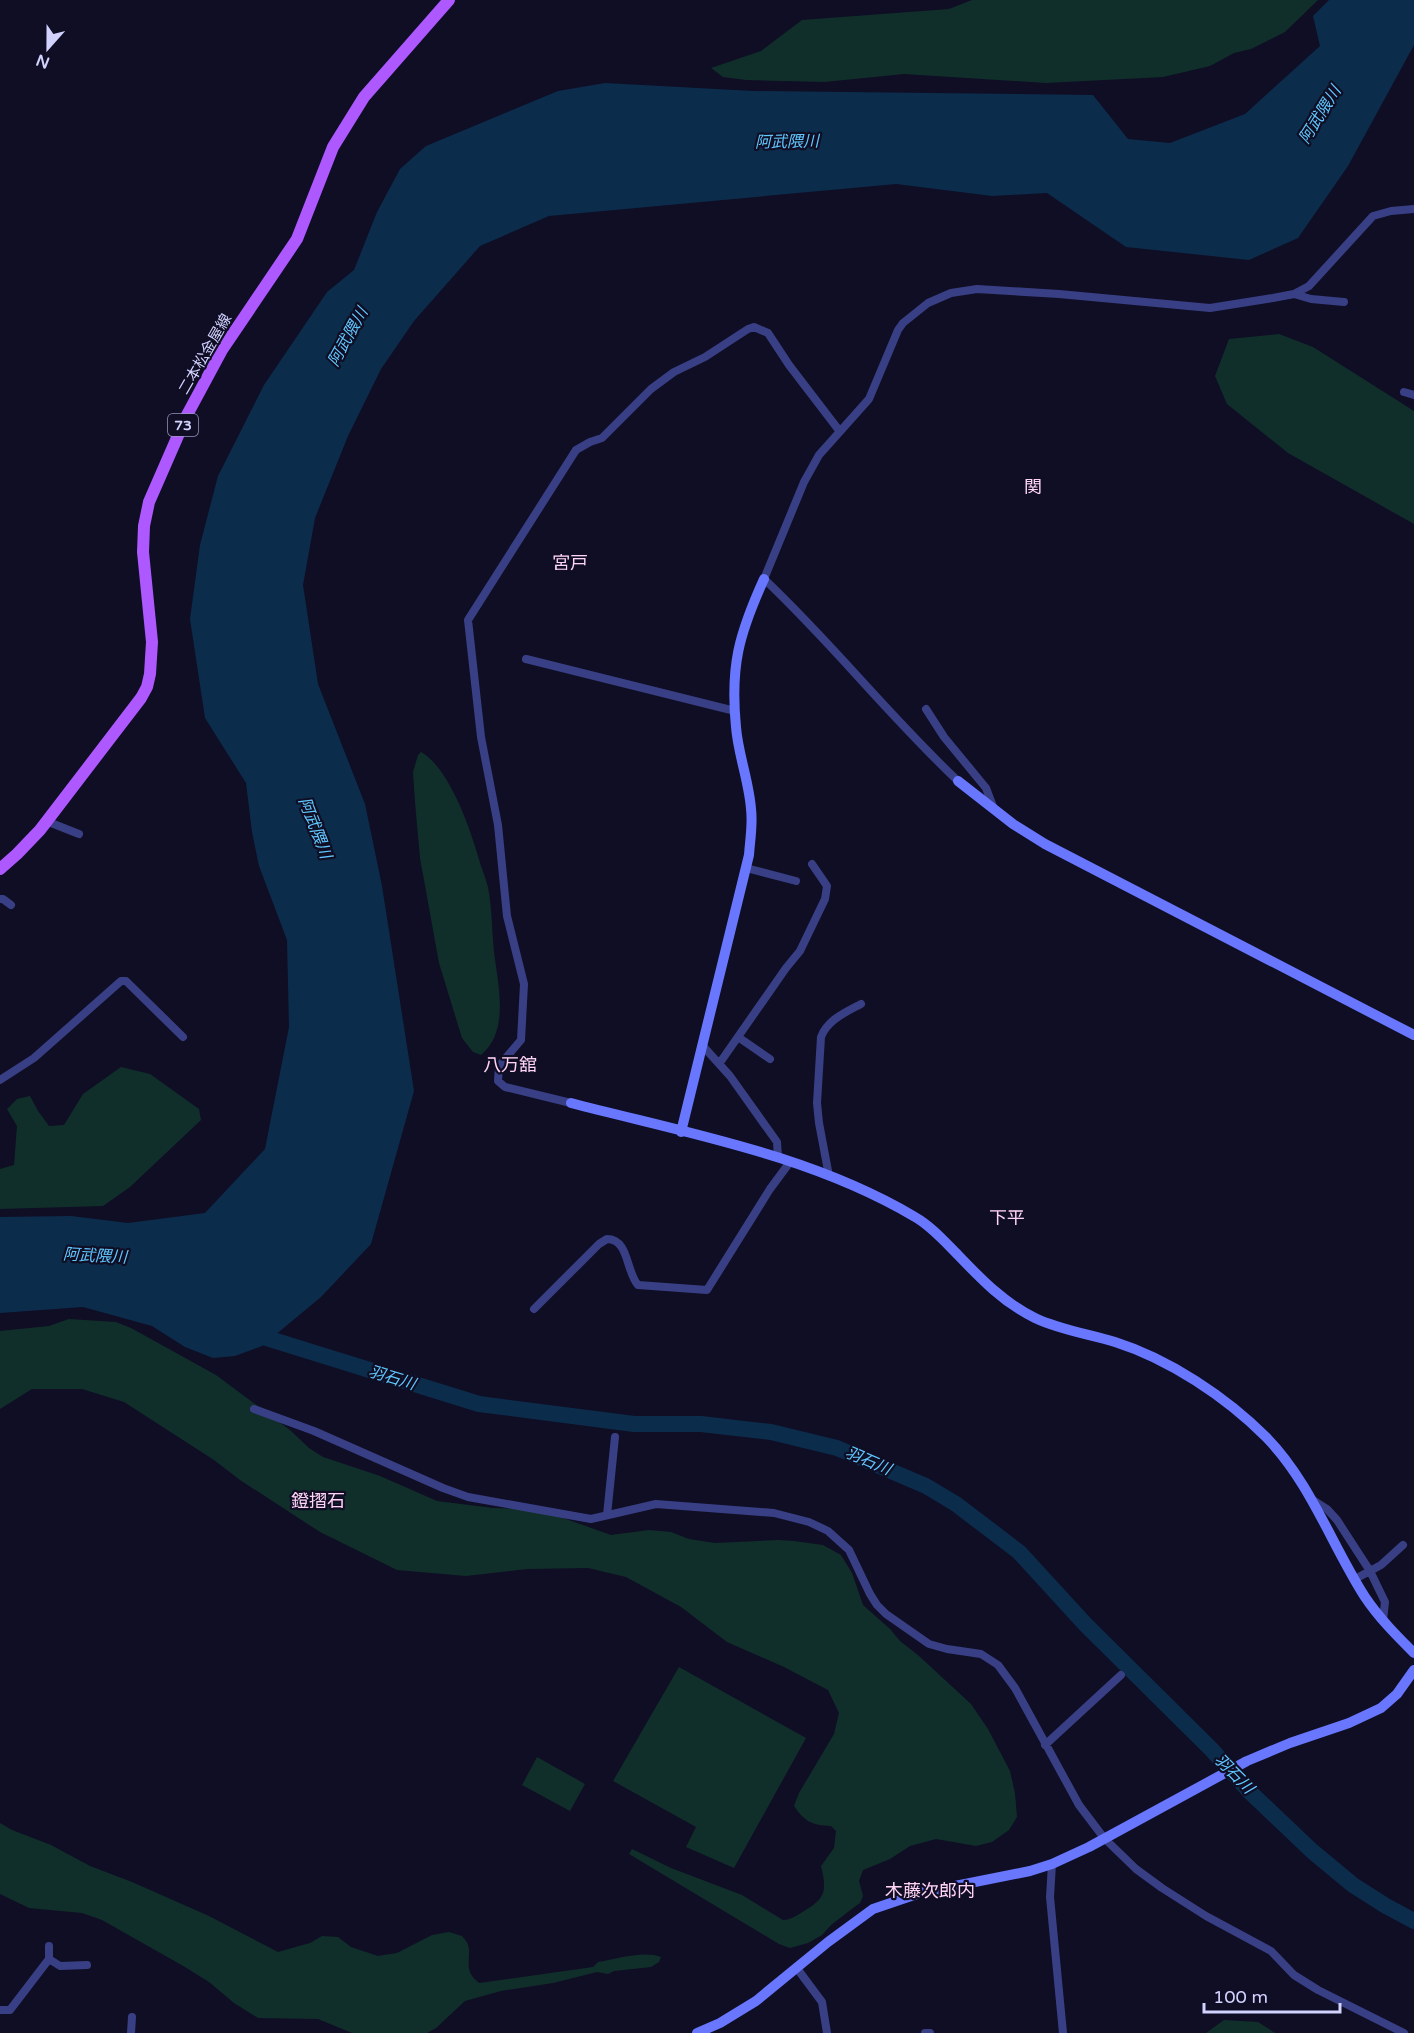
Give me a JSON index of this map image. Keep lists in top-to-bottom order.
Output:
{
  "streets": {
    "main road": ["二本松金屋線", "73"]
  },
  "districts": [
    "関",
    "宮戸",
    "八万舘",
    "下平",
    "鐙摺石",
    "木藤次郎内"
  ],
  "water": ["阿武隈川", "羽石川"],
  "scale_bar": "100 m",
  "north": "bottom"
}
